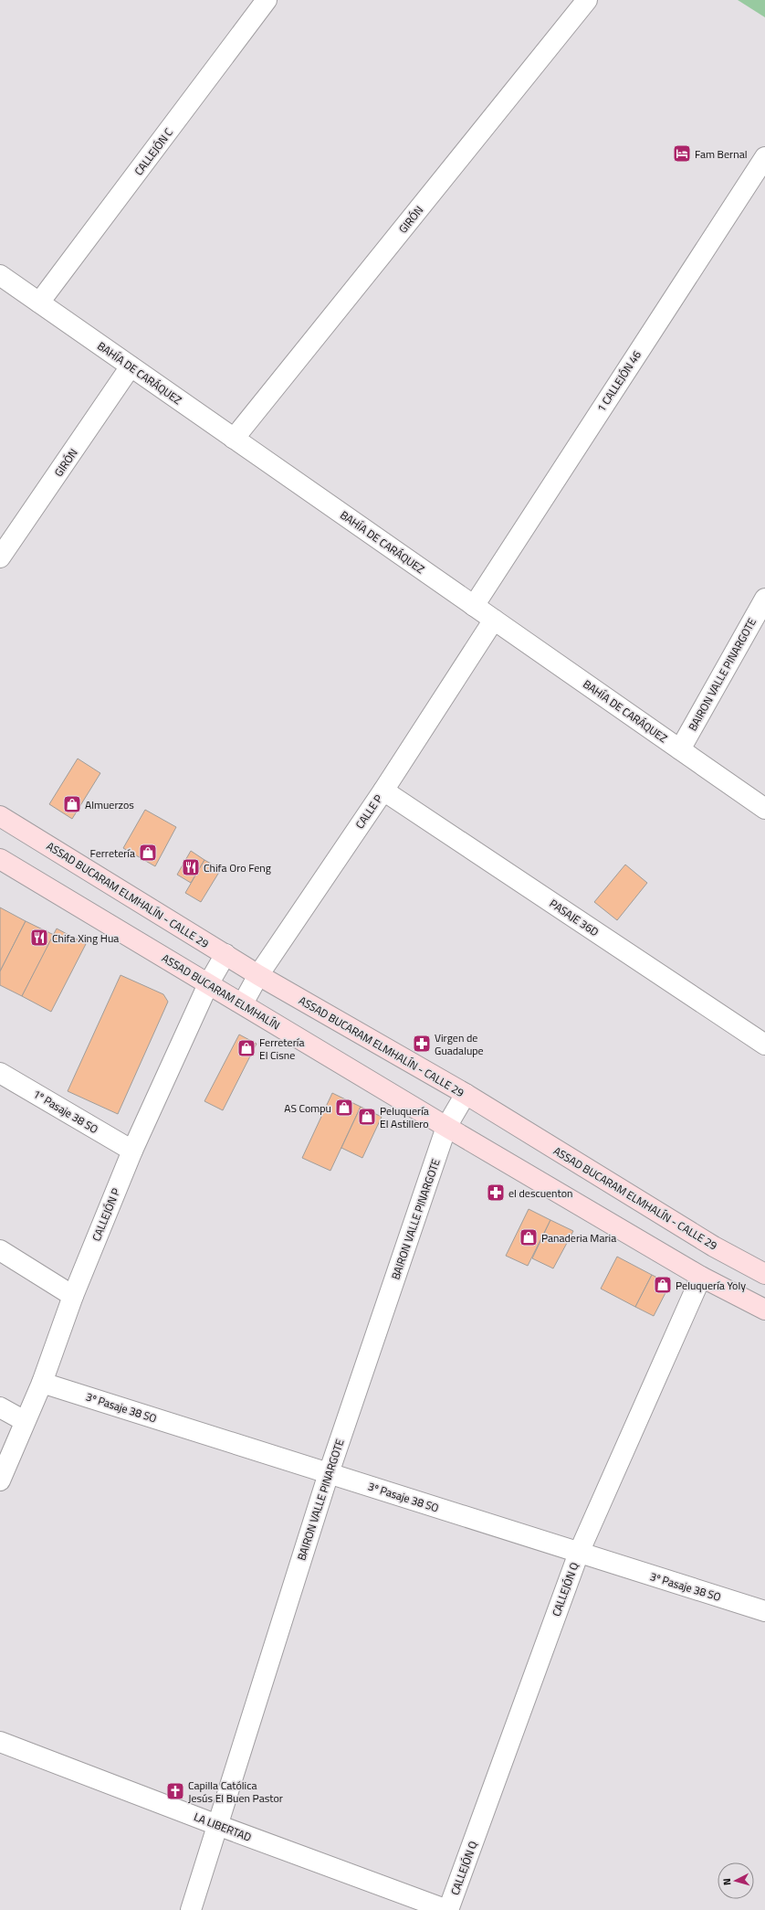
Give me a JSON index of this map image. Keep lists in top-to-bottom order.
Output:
{
  "streets": {
    "main road": ["ASSAD BUCARAM ELMHALÍN - CALLE 29", "ASSAD BUCARAM ELMHALÍN"],
    "street": [
      "CALLEJÓN C",
      "GIRÓN",
      "BAHÍA DE CARÁQUEZ",
      "1 CALLEJÓN 46",
      "BAIRON VALLE PINARGOTE",
      "CALLE P",
      "PASAJE 36D",
      "1º Pasaje 38 SO",
      "CALLEJÓN P",
      "3º Pasaje 38 SO",
      "CALLEJÓN Q",
      "LA LIBERTAD"
    ]
  },
  "crossings": [
    ["CALLEJÓN C", "BAHÍA DE CARÁQUEZ"],
    ["GIRÓN", "BAHÍA DE CARÁQUEZ"],
    ["BAHÍA DE CARÁQUEZ", "1 CALLEJÓN 46"],
    ["BAHÍA DE CARÁQUEZ", "BAIRON VALLE PINARGOTE"],
    ["BAHÍA DE CARÁQUEZ", "CALLE P"],
    ["BAIRON VALLE PINARGOTE", "ASSAD BUCARAM ELMHALÍN - CALLE 29"],
    ["BAIRON VALLE PINARGOTE", "ASSAD BUCARAM ELMHALÍN"],
    ["BAIRON VALLE PINARGOTE", "3º Pasaje 38 SO"],
    ["BAIRON VALLE PINARGOTE", "LA LIBERTAD"],
    ["CALLE P", "ASSAD BUCARAM ELMHALÍN - CALLE 29"],
    ["CALLE P", "PASAJE 36D"],
    ["CALLE P", "ASSAD BUCARAM ELMHALÍN"],
    ["ASSAD BUCARAM ELMHALÍN - CALLE 29", "CALLEJÓN P"],
    ["ASSAD BUCARAM ELMHALÍN", "CALLEJÓN P"],
    ["ASSAD BUCARAM ELMHALÍN", "CALLEJÓN Q"],
    ["1º Pasaje 38 SO", "CALLEJÓN P"],
    ["CALLEJÓN P", "3º Pasaje 38 SO"],
    ["3º Pasaje 38 SO", "CALLEJÓN Q"],
    ["CALLEJÓN Q", "LA LIBERTAD"]
  ],
  "places": {
    "hotel": ["Fam Bernal"],
    "shop": [
      "Almuerzos",
      "Ferretería",
      "Ferretería El Cisne",
      "AS Compu",
      "Peluquería El Astillero",
      "Panaderia Maria",
      "Peluquería Yoly"
    ],
    "restaurant": ["Chifa Oro Feng", "Chifa Xing Hua"],
    "pharmacy": ["Virgen de Guadalupe", "el descuenton"],
    "church": ["Capilla Católica Jesús El Buen Pastor"]
  },
  "north": "left"
}
